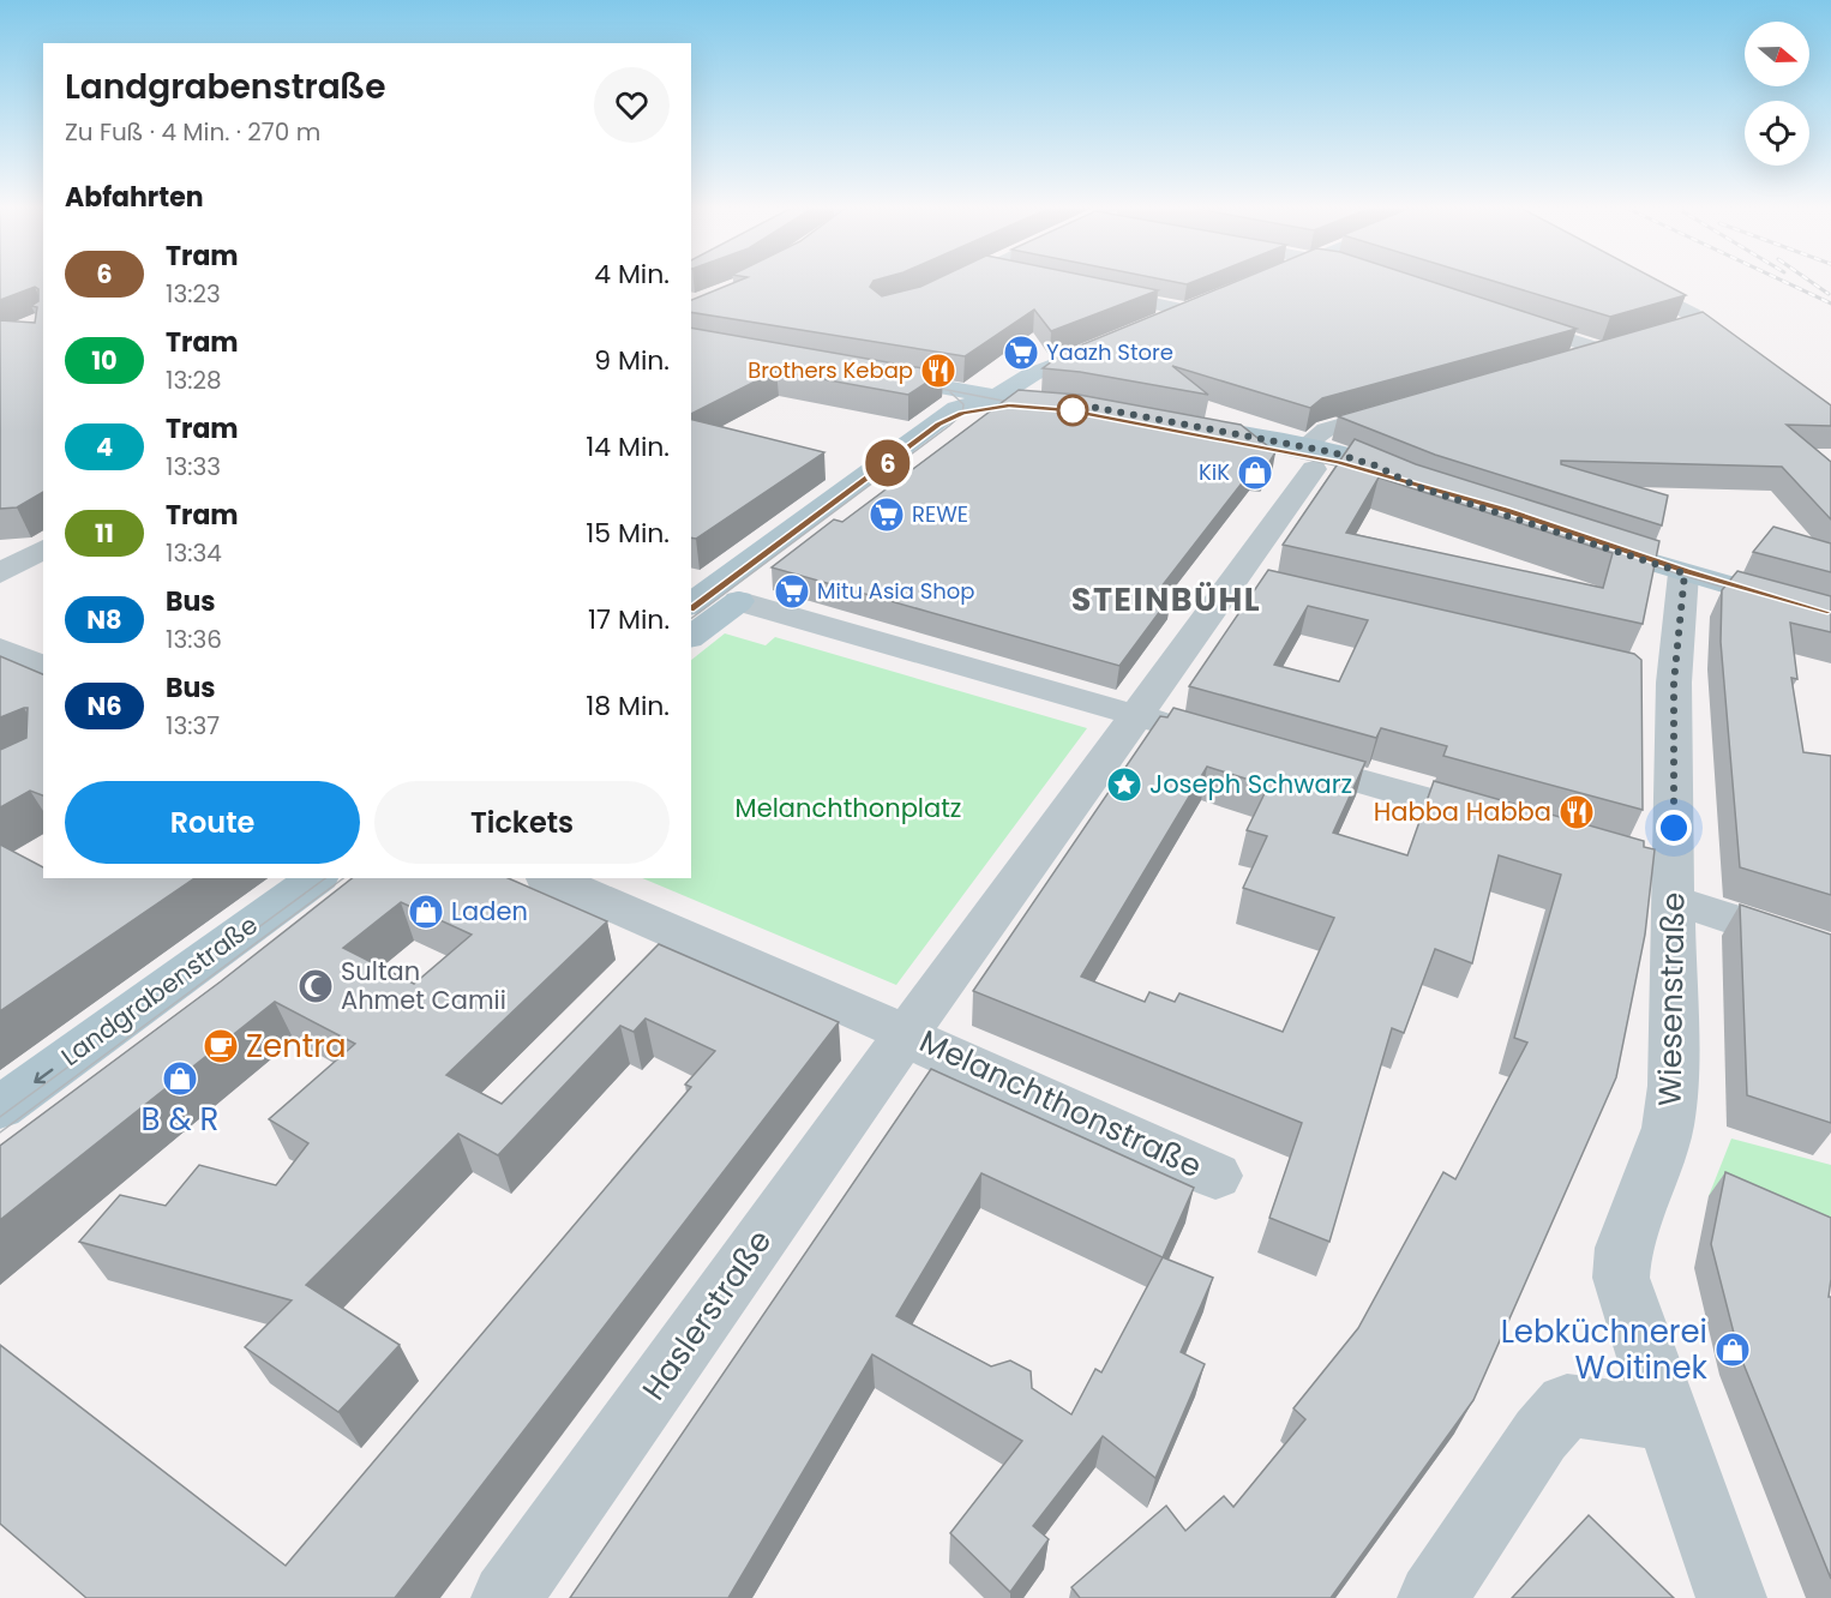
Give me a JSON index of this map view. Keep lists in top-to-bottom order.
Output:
{
  "streets": {
    "main road": ["Landgrabenstraße"],
    "street": ["Wiesenstraße", "Melanchthonstraße", "Haslerstraße"]
  },
  "crossings": [
    ["Melanchthonstraße", "Haslerstraße"]
  ],
  "one_way": ["Landgrabenstraße"],
  "districts": ["STEINBÜHL"],
  "parks": ["Melanchthonplatz"],
  "places": {
    "supermarket": ["Yaazh Store", "REWE", "Mitu Asia Shop"],
    "restaurant": ["Brothers Kebap", "Habba Habba"],
    "shop": [
      "KiK",
      "Laden",
      "B & R",
      "Lebküchnerei Woitinek"
    ],
    "place": ["Joseph Schwarz"],
    "mosque": ["Sultan Ahmet Camii"],
    "cafe": ["Zentra"]
  },
  "lines": ["tram line 6"],
  "north": "right",
  "page": {
    "on_map": "6",
    "heading": [
      ["Landgrabenstraße", "Zu Fuß · 4 Min. · 270 m"],
      "Abfahrten"
    ],
    "list": [
      {
        "mark": "6",
        "name": "Tram",
        "note": "13:23",
        "value": "4 Min."
      },
      {
        "mark": "10",
        "name": "Tram",
        "note": "13:28",
        "value": "9 Min."
      },
      {
        "mark": "4",
        "name": "Tram",
        "note": "13:33",
        "value": "14 Min."
      },
      {
        "mark": "11",
        "name": "Tram",
        "note": "13:34",
        "value": "15 Min."
      },
      {
        "mark": "N8",
        "name": "Bus",
        "note": "13:36",
        "value": "17 Min."
      },
      {
        "mark": "N6",
        "name": "Bus",
        "note": "13:37",
        "value": "18 Min."
      }
    ],
    "buttons": ["Route", "Tickets"]
  }
}
